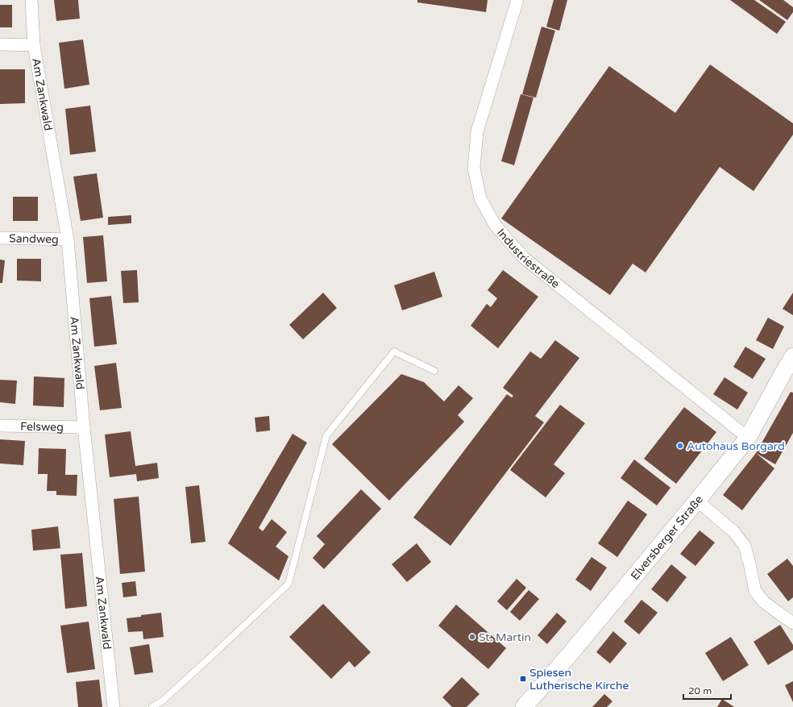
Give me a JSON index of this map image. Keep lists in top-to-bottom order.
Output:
{
  "streets": {
    "street": [
      "Am Zankwald",
      "Sandweg",
      "Industriestraße",
      "Felsweg",
      "Elversberger Straße"
    ]
  },
  "crossings": [
    ["Am Zankwald", "Sandweg"],
    ["Am Zankwald", "Felsweg"],
    ["Industriestraße", "Elversberger Straße"]
  ],
  "places": {
    "other": ["Autohaus Borgard", "St. Martin"],
    "transit": ["Spiesen Lutherische Kirche"]
  },
  "scale_bar": "20 m"
}
